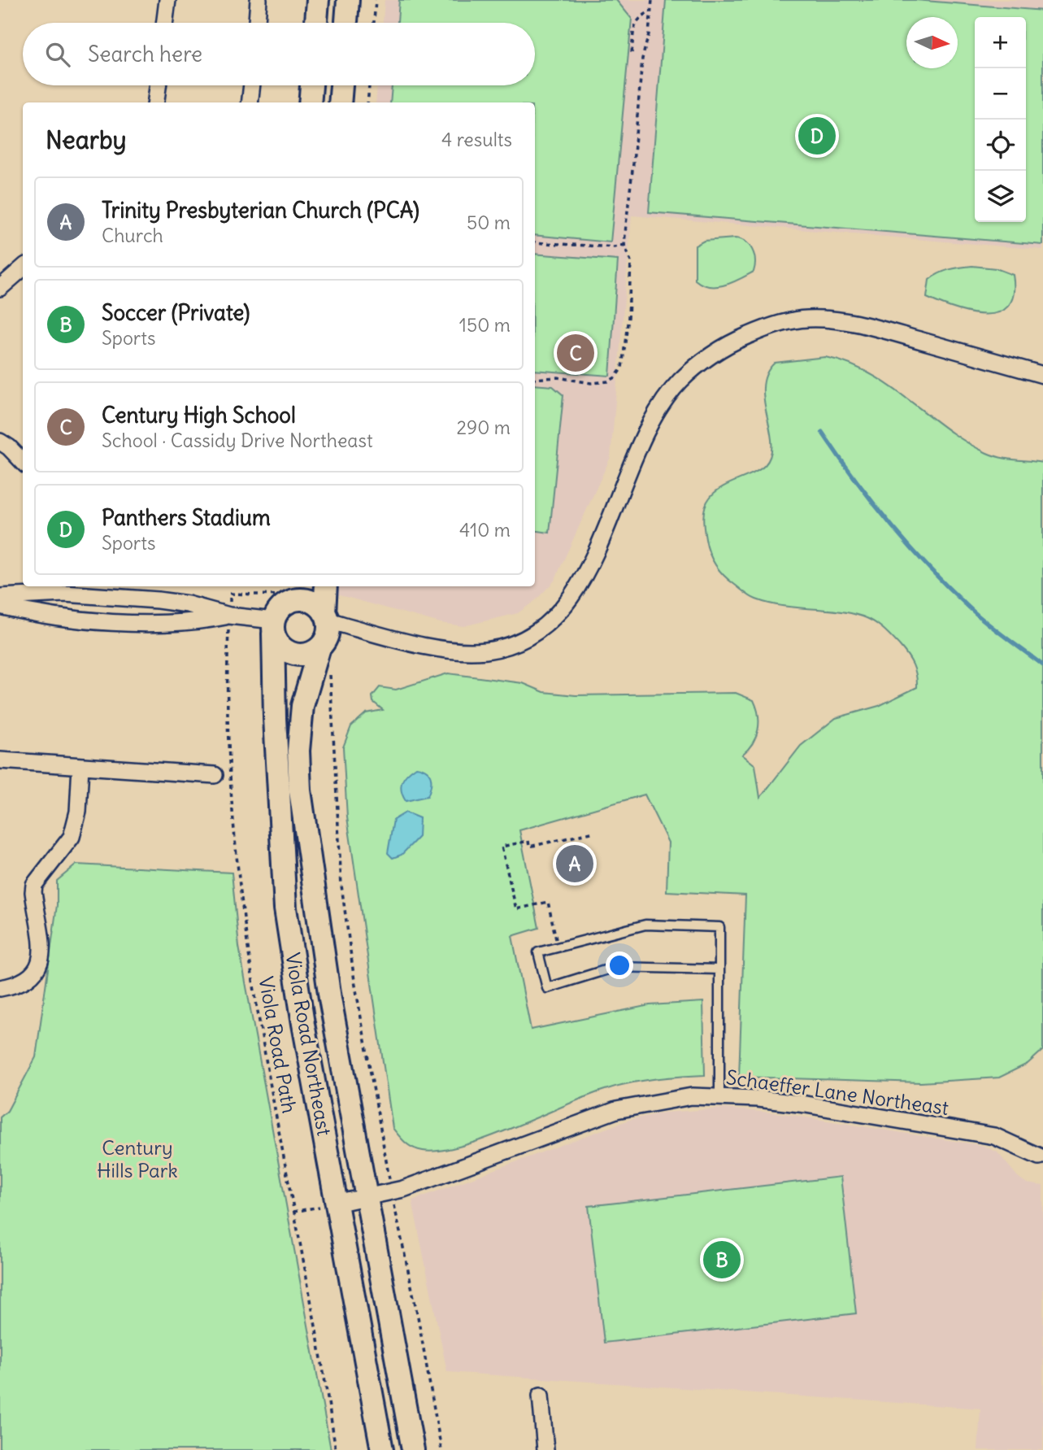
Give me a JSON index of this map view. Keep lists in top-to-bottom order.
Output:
{
  "streets": {
    "main road": ["Viola Road Northeast"],
    "street": ["Schaeffer Lane Northeast"],
    "path": ["Viola Road Path"]
  },
  "crossings": [
    ["Viola Road Northeast", "Schaeffer Lane Northeast"]
  ],
  "parks": ["Century Hills Park"],
  "north": "right",
  "page": {
    "map_buttons": ["+", "−"],
    "search": "Search here",
    "heading": ["Nearby", "4 results"],
    "pins": [
      "D",
      "C",
      "A",
      "B"
    ],
    "list": [
      {
        "mark": "A",
        "name": "Trinity Presbyterian Church (PCA)",
        "note": "Church",
        "value": "50 m"
      },
      {
        "mark": "B",
        "name": "Soccer (Private)",
        "note": "Sports",
        "value": "150 m"
      },
      {
        "mark": "C",
        "name": "Century High School",
        "note": "School · Cassidy Drive Northeast",
        "value": "290 m"
      },
      {
        "mark": "D",
        "name": "Panthers Stadium",
        "note": "Sports",
        "value": "410 m"
      }
    ]
  }
}
